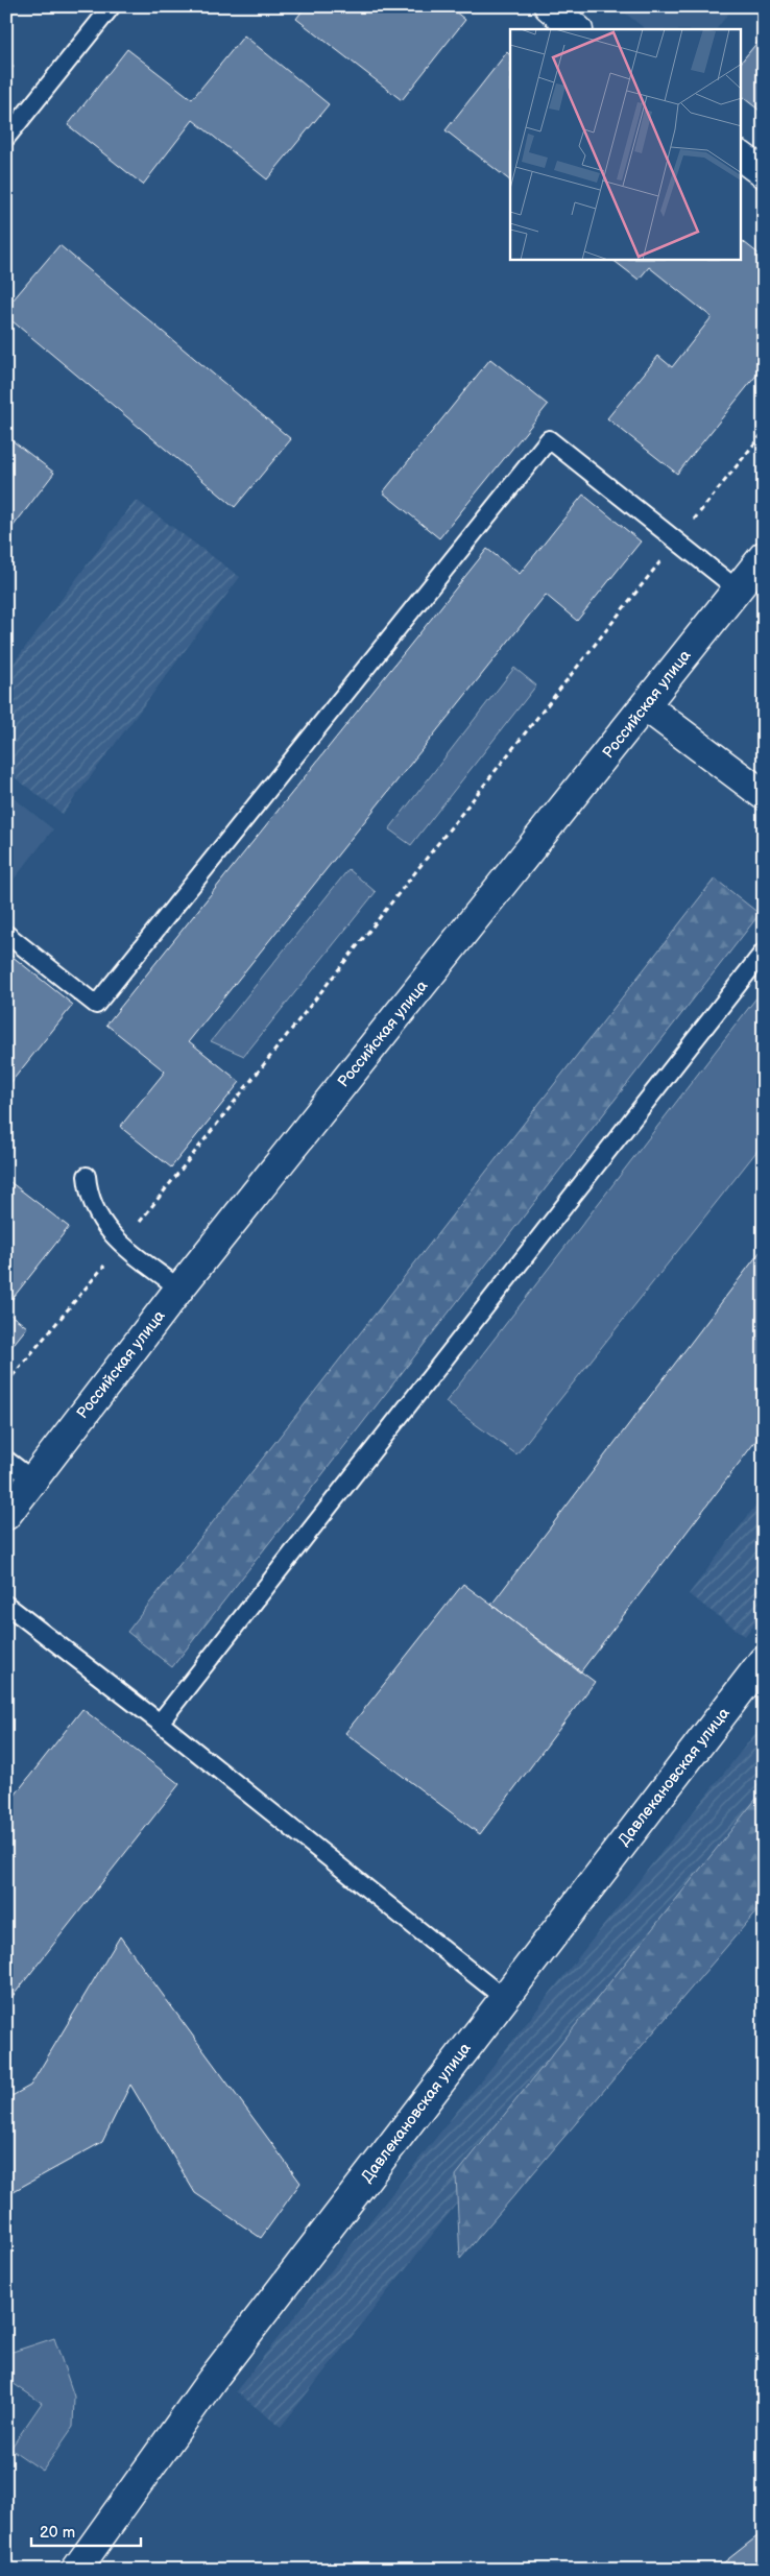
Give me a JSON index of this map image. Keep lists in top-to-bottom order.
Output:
{
  "streets": {
    "street": ["Российская улица", "Давлекановская улица"]
  },
  "scale_bar": "20 m"
}
